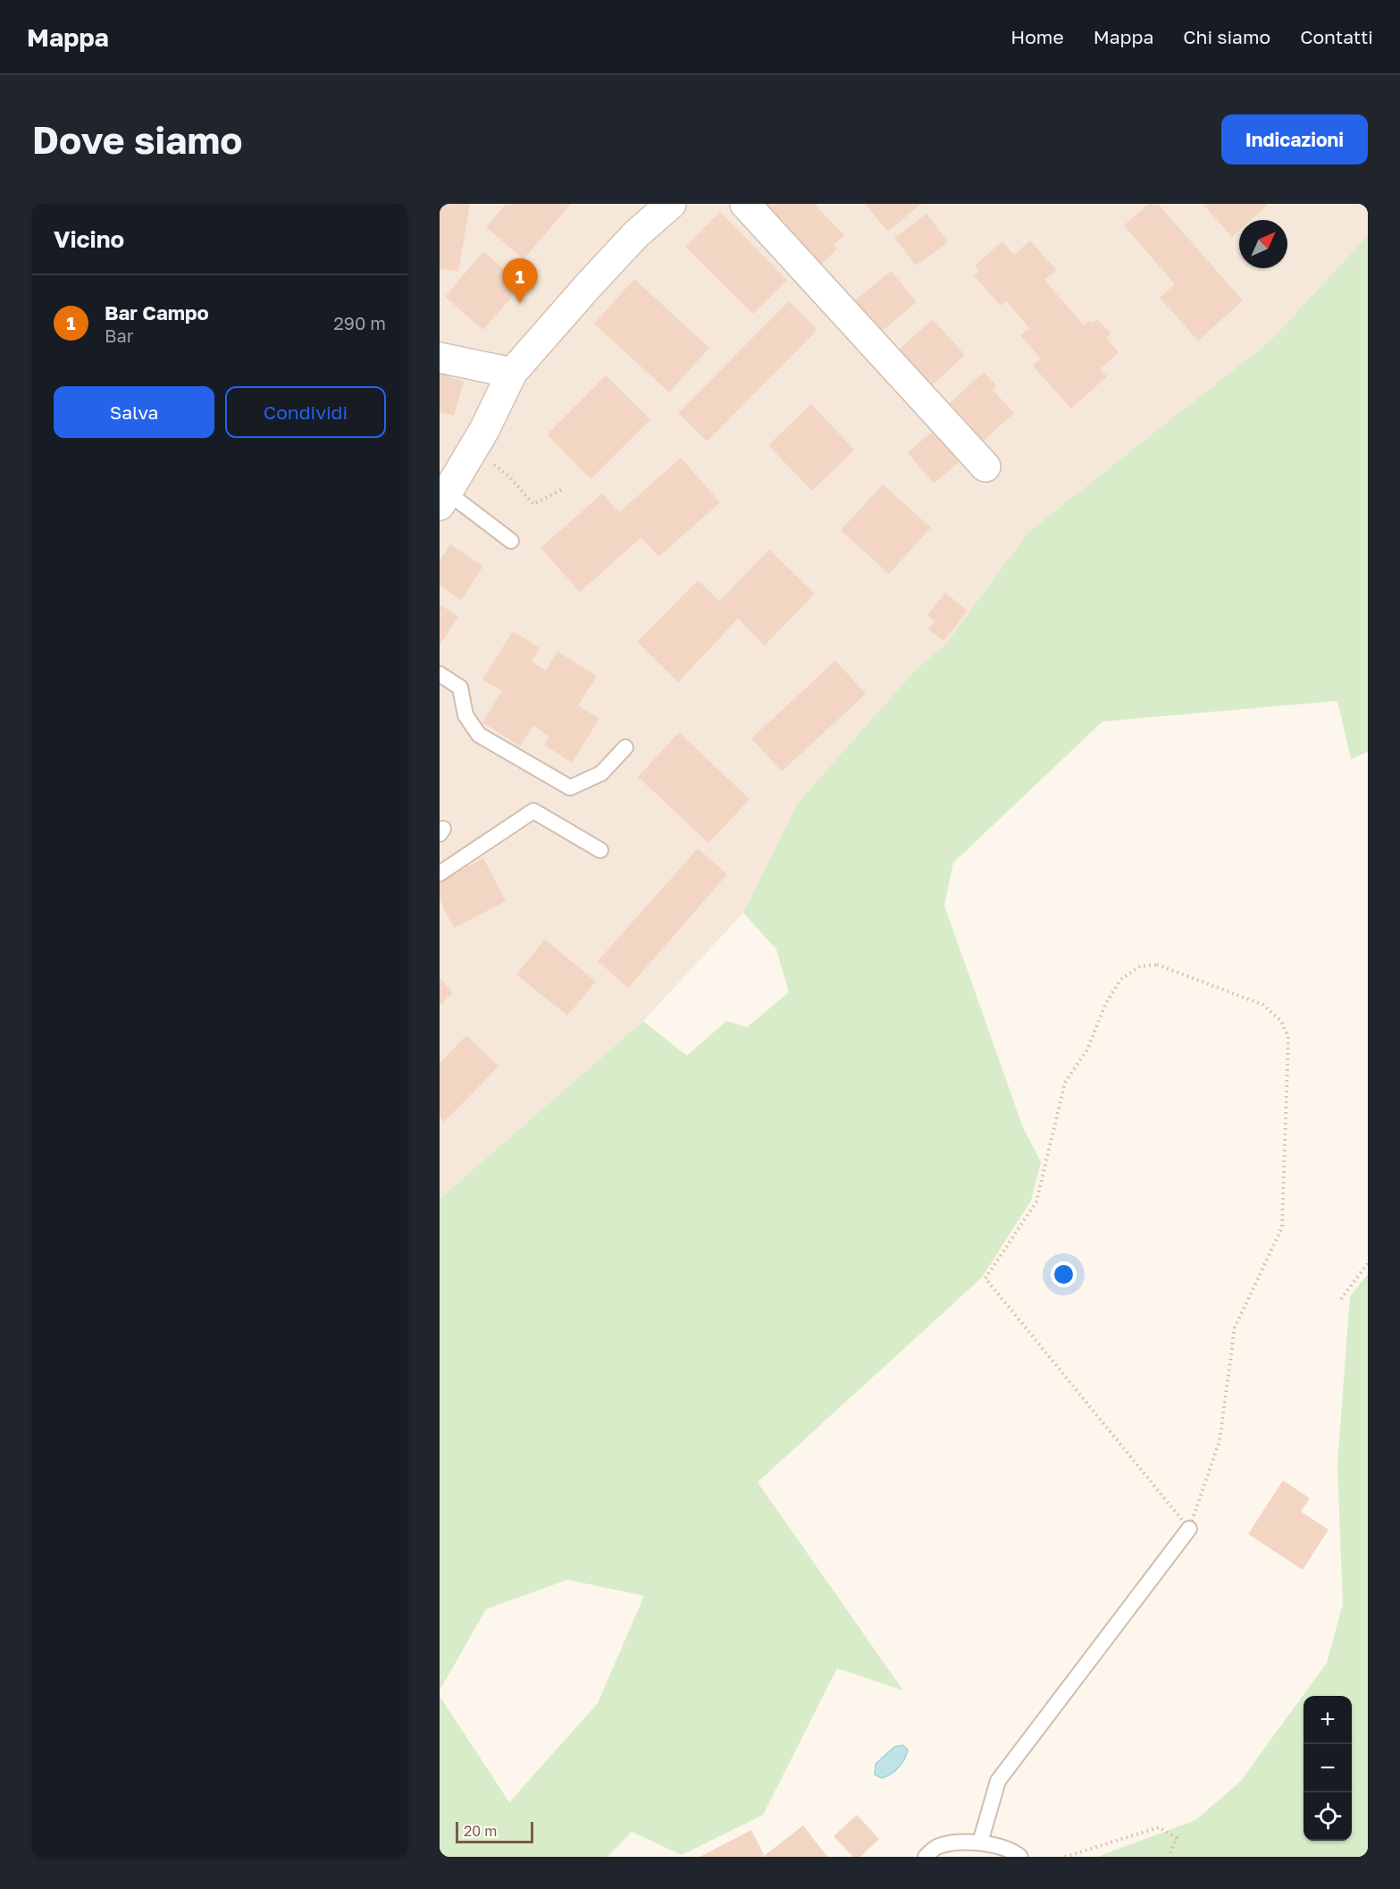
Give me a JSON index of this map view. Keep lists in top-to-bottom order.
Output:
{
  "scale_bar": "20 m",
  "north": "top right",
  "page": {
    "header": "Mappa",
    "nav": [
      "Home",
      "Mappa",
      "Chi siamo",
      "Contatti"
    ],
    "buttons": [
      "Indicazioni",
      ["Salva", "Condividi"]
    ],
    "title": "Dove siamo",
    "heading": "Vicino",
    "pins": "1",
    "list": [
      {
        "mark": "1",
        "name": "Bar Campo",
        "note": "Bar",
        "value": "290 m"
      }
    ],
    "map_buttons": ["+", "−"],
    "scale": "20 m"
  }
}
